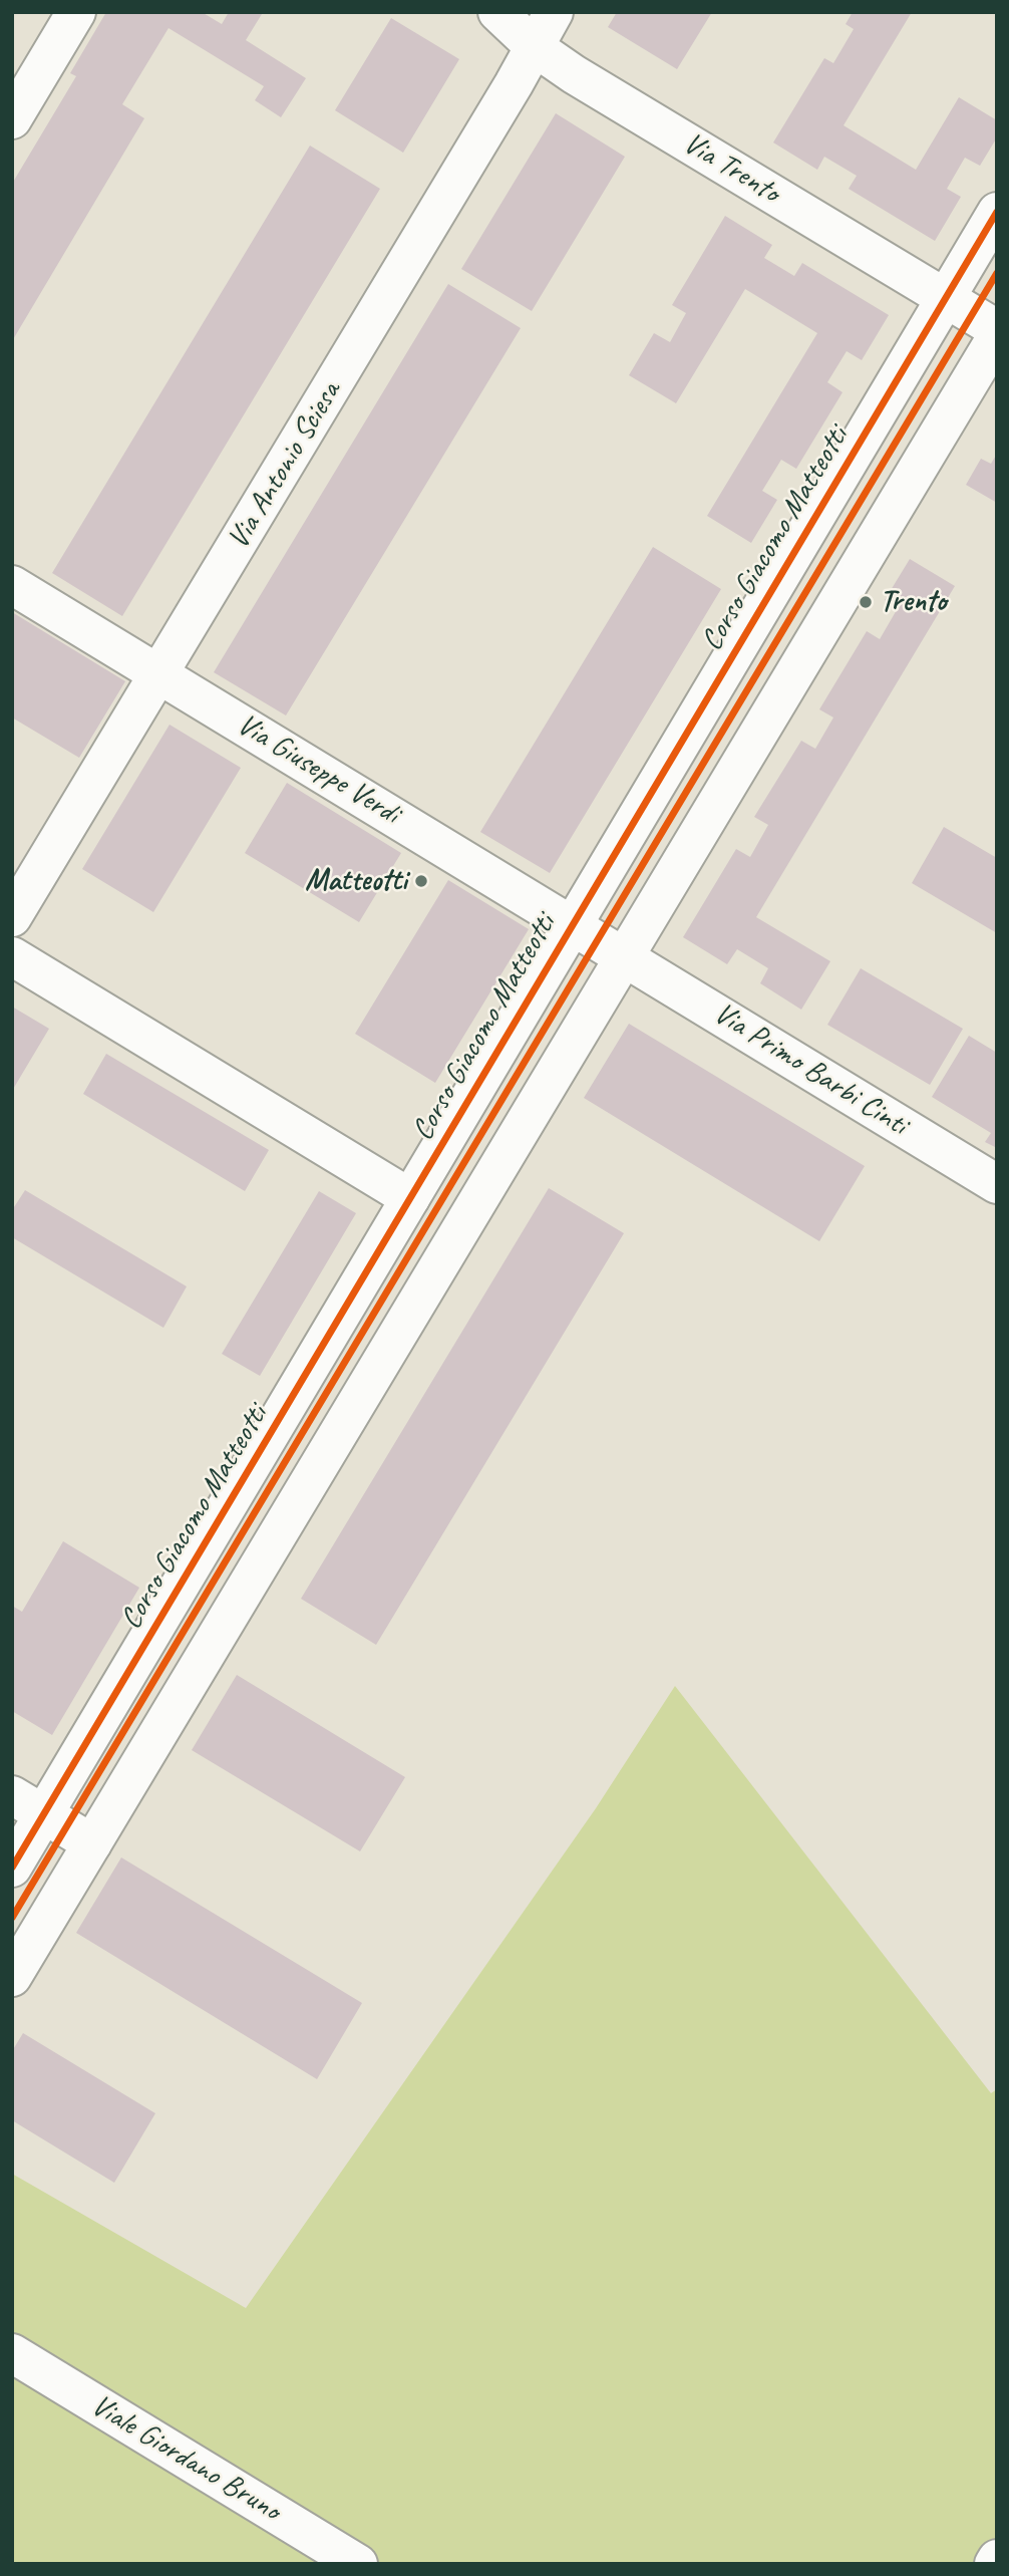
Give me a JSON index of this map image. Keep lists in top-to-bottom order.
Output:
{
  "streets": {
    "street": [
      "Via Trento",
      "Via Antonio Sciesa",
      "Corso Giacomo Matteotti",
      "Via Giuseppe Verdi",
      "Via Primo Barbi Cinti",
      "Viale Giordano Bruno"
    ]
  },
  "crossings": [
    ["Via Trento", "Via Antonio Sciesa"],
    ["Via Trento", "Corso Giacomo Matteotti"],
    ["Via Antonio Sciesa", "Via Giuseppe Verdi"],
    ["Corso Giacomo Matteotti", "Via Giuseppe Verdi"],
    ["Corso Giacomo Matteotti", "Via Primo Barbi Cinti"],
    ["Via Giuseppe Verdi", "Via Primo Barbi Cinti"]
  ],
  "places": ["Trento", "Matteotti"]
}
